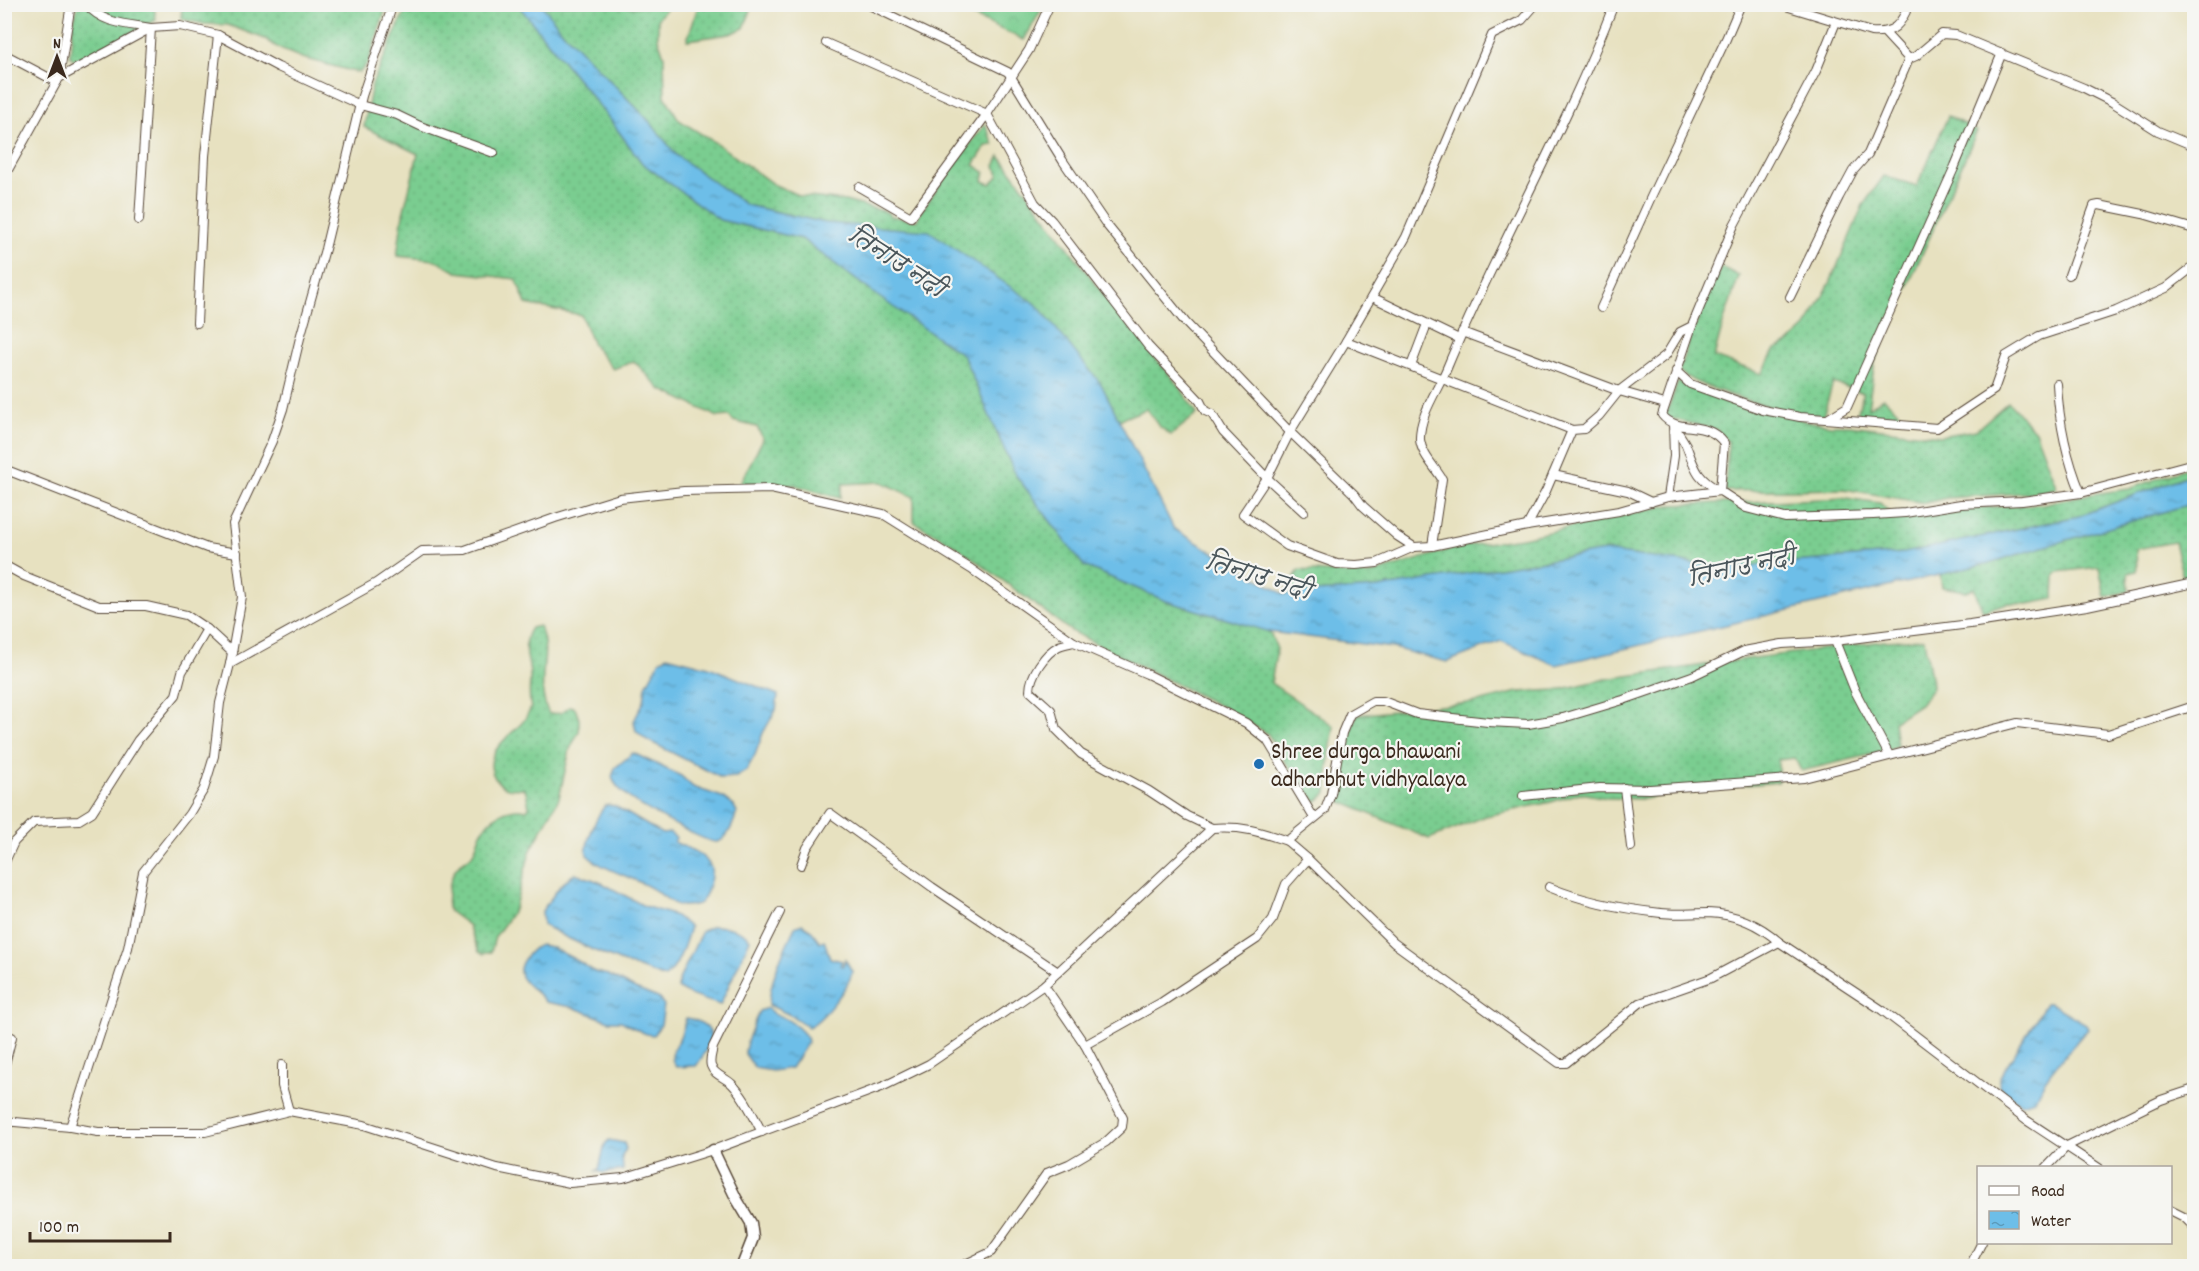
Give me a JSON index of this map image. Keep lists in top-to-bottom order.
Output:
{
  "water": ["तिनाउ नदी"],
  "places": ["Shree durga bhawani adharbhut vidhyalaya"],
  "legend": ["Road", "Water"],
  "scale_bar": "100 m",
  "north": "top"
}
